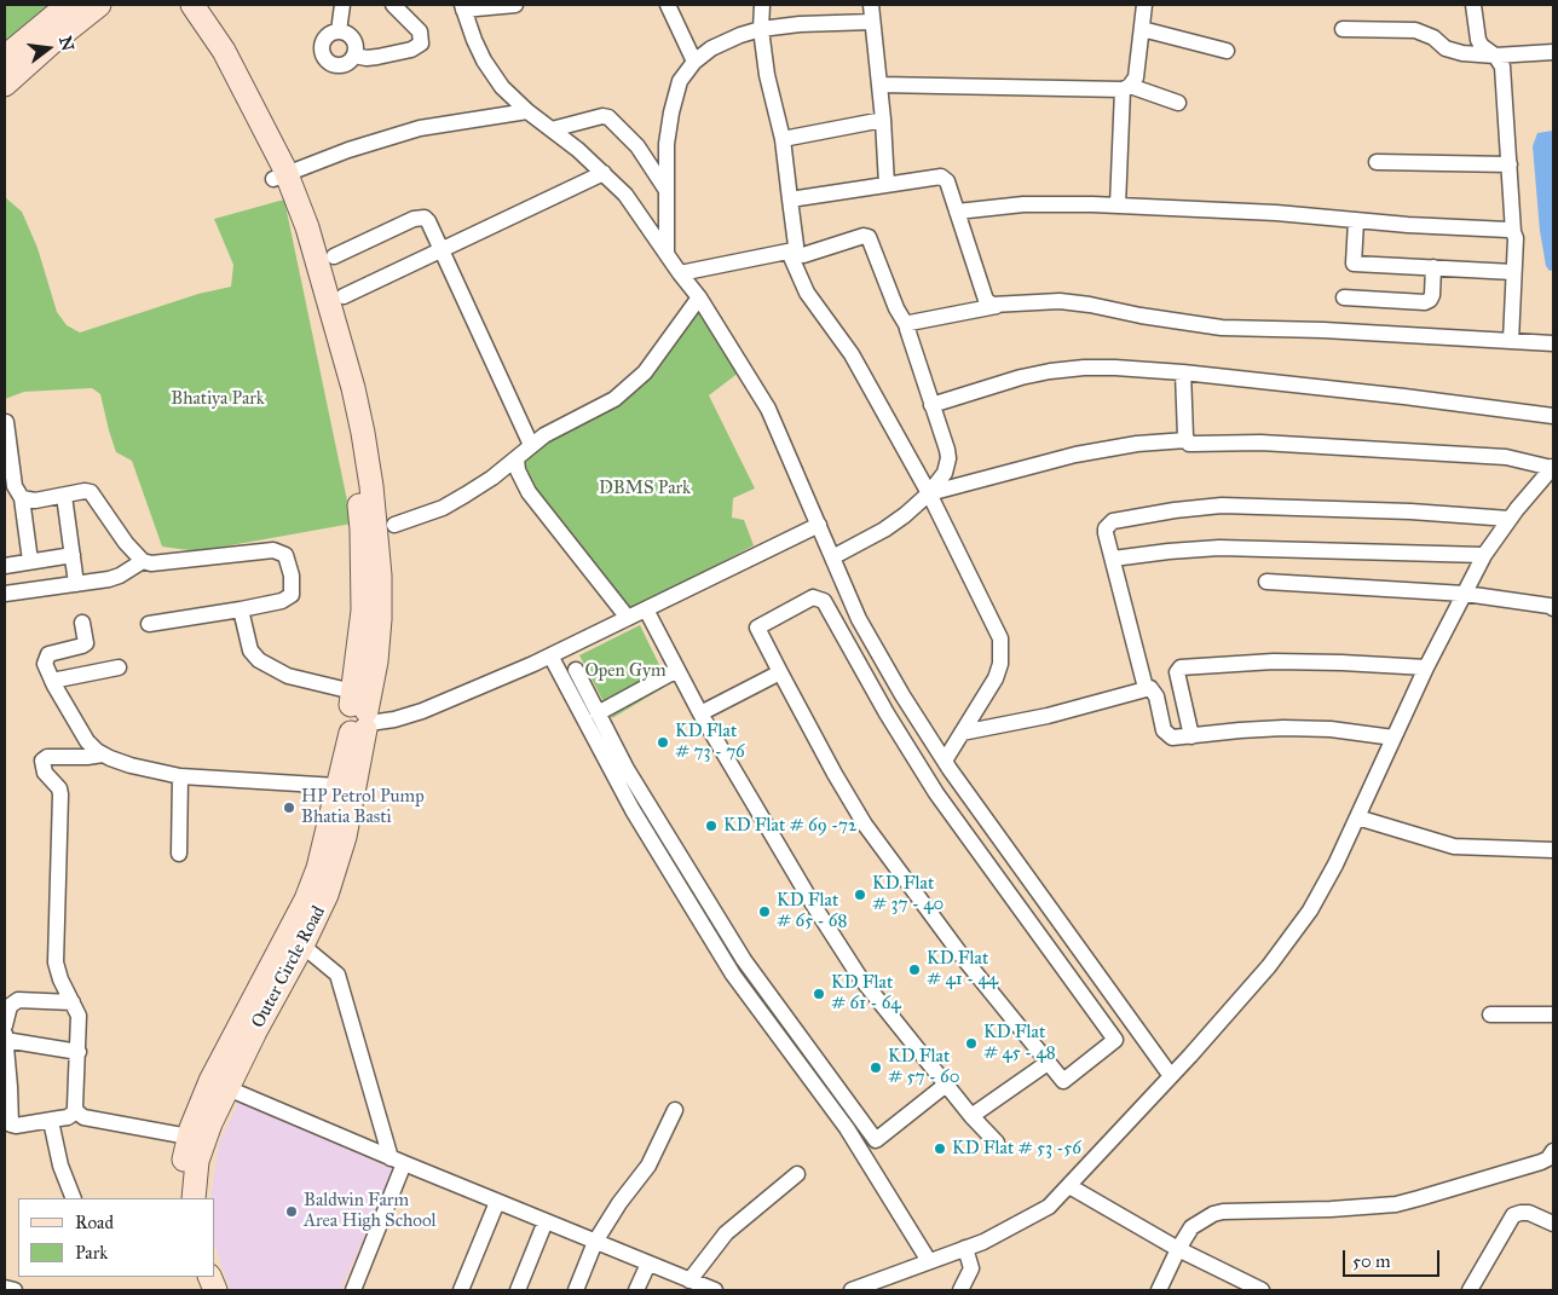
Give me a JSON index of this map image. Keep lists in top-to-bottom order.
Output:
{
  "streets": {
    "main road": ["Outer Circle Road"]
  },
  "parks": ["Bhatiya Park", "DBMS Park", "Open Gym"],
  "places": [
    "KD Flat # 73 - 76",
    "HP Petrol Pump Bhatia Basti",
    "KD Flat # 69 -72",
    "KD Flat # 37 - 40",
    "KD Flat # 65 - 68",
    "KD Flat # 41 - 44",
    "KD Flat # 61 - 64",
    "KD Flat # 45 - 48",
    "KD Flat # 57 - 60",
    "KD Flat # 53 -56",
    "Baldwin Farm Area High School"
  ],
  "legend": ["Road", "Park"],
  "scale_bar": "50 m",
  "north": "right"
}
